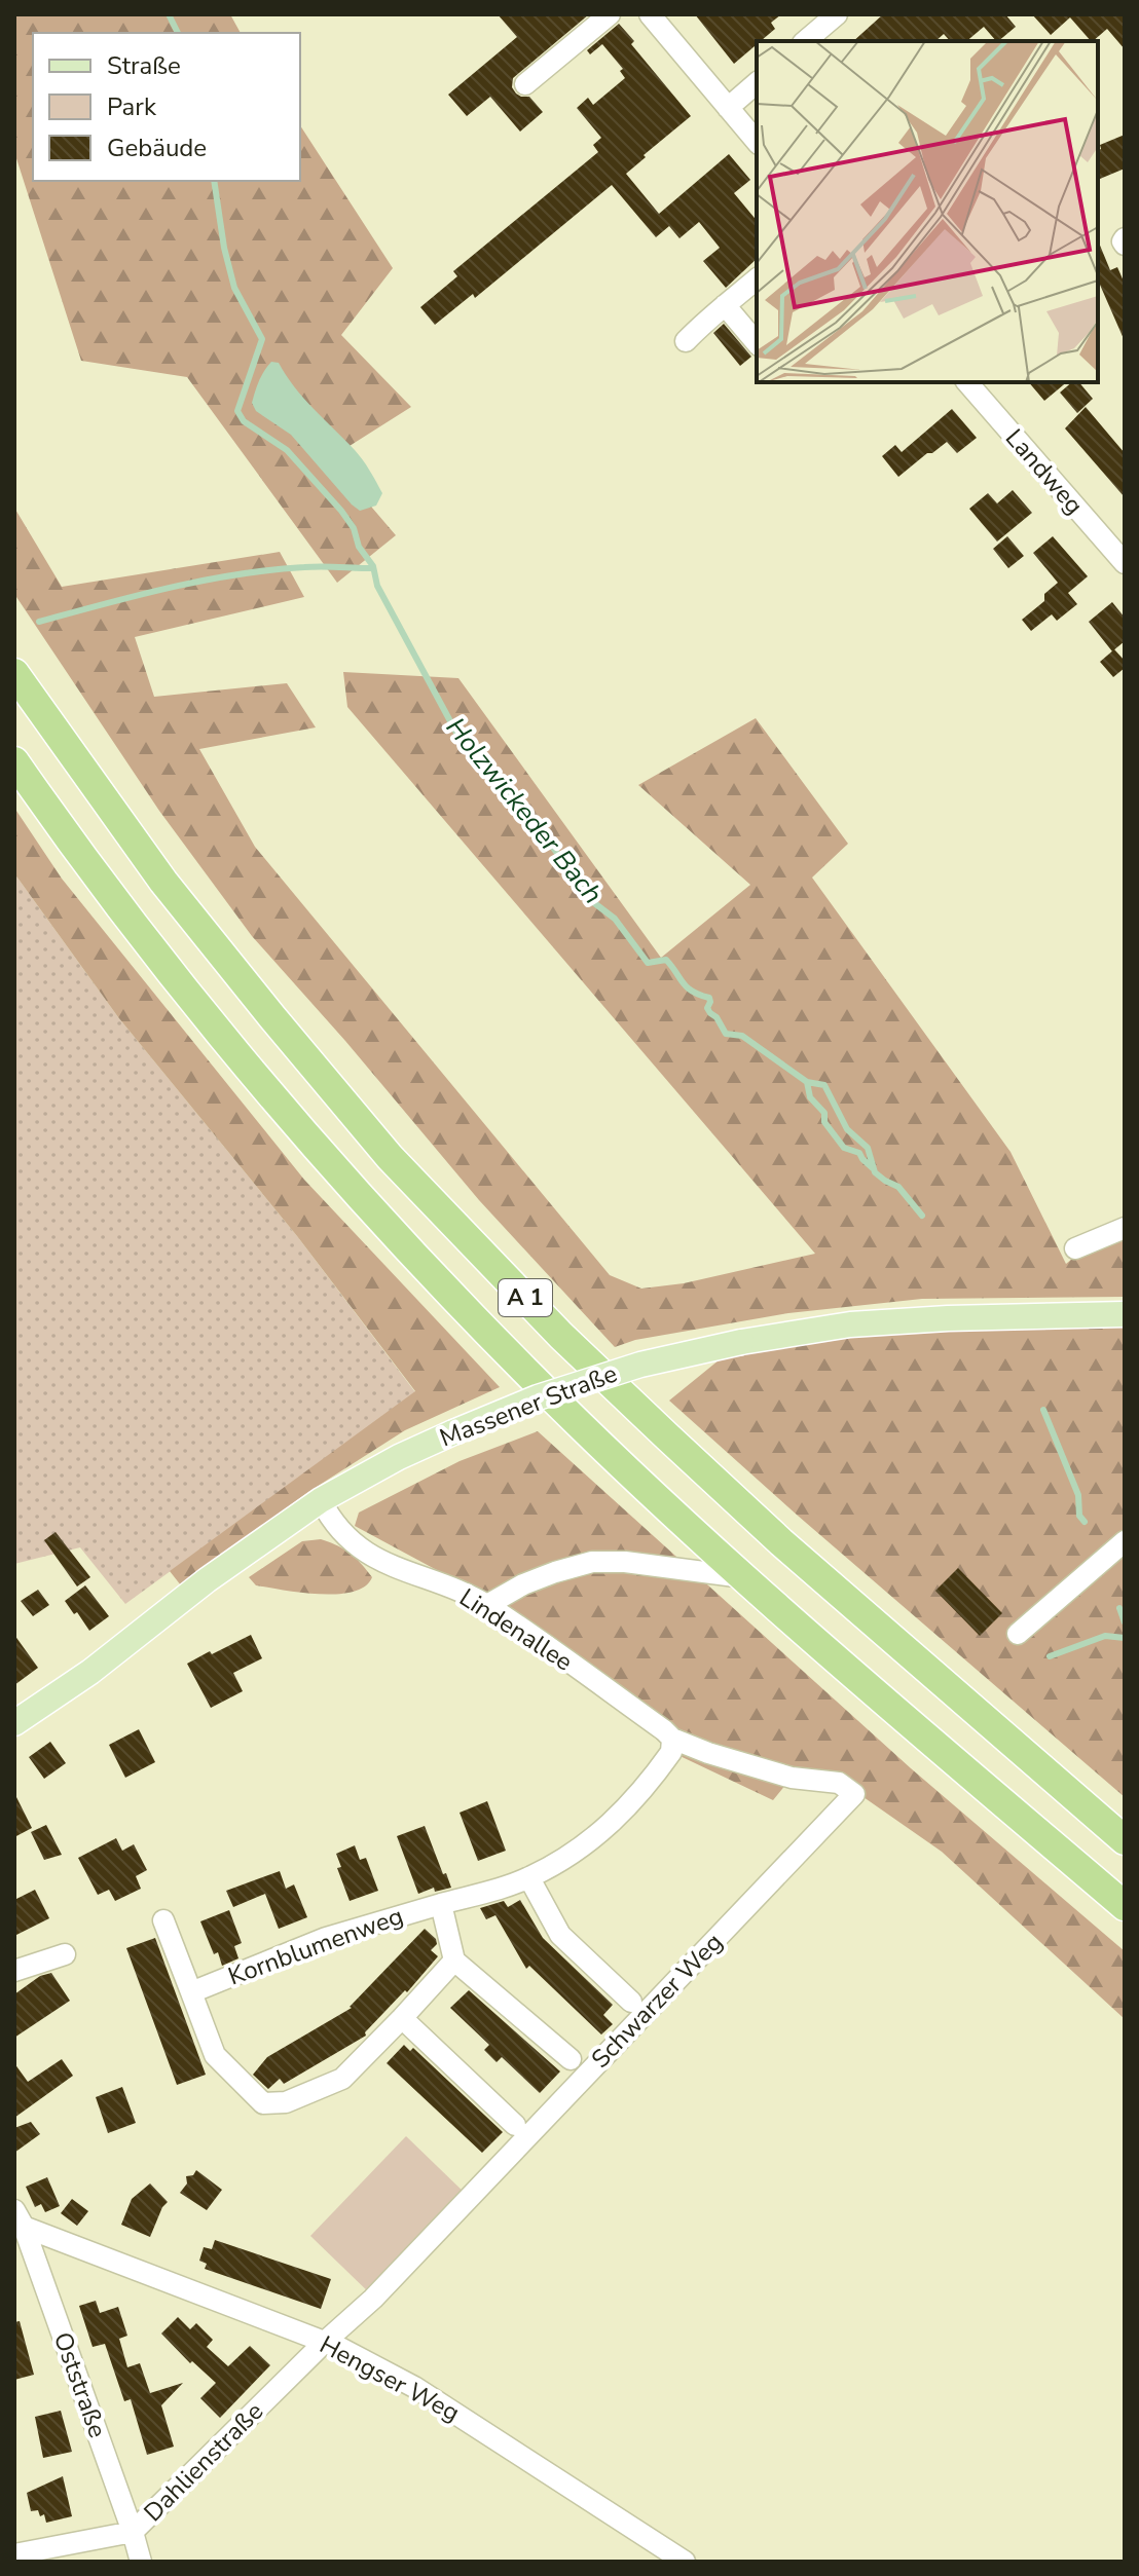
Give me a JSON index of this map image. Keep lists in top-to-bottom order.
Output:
{
  "streets": {
    "highway": ["A 1"],
    "main road": ["Massener Straße"],
    "street": [
      "Landweg",
      "Lindenallee",
      "Kornblumenweg",
      "Schwarzer Weg",
      "Hengser Weg",
      "Oststraße",
      "Dahlienstraße"
    ]
  },
  "crossings": [
    ["Massener Straße", "Lindenallee"],
    ["Lindenallee", "Kornblumenweg"],
    ["Lindenallee", "Schwarzer Weg"],
    ["Kornblumenweg", "Schwarzer Weg"],
    ["Schwarzer Weg", "Hengser Weg"],
    ["Schwarzer Weg", "Dahlienstraße"],
    ["Hengser Weg", "Oststraße"],
    ["Hengser Weg", "Dahlienstraße"],
    ["Oststraße", "Dahlienstraße"]
  ],
  "water": ["Holzwickeder Bach"],
  "legend": ["Straße", "Park", "Gebäude"]
}
